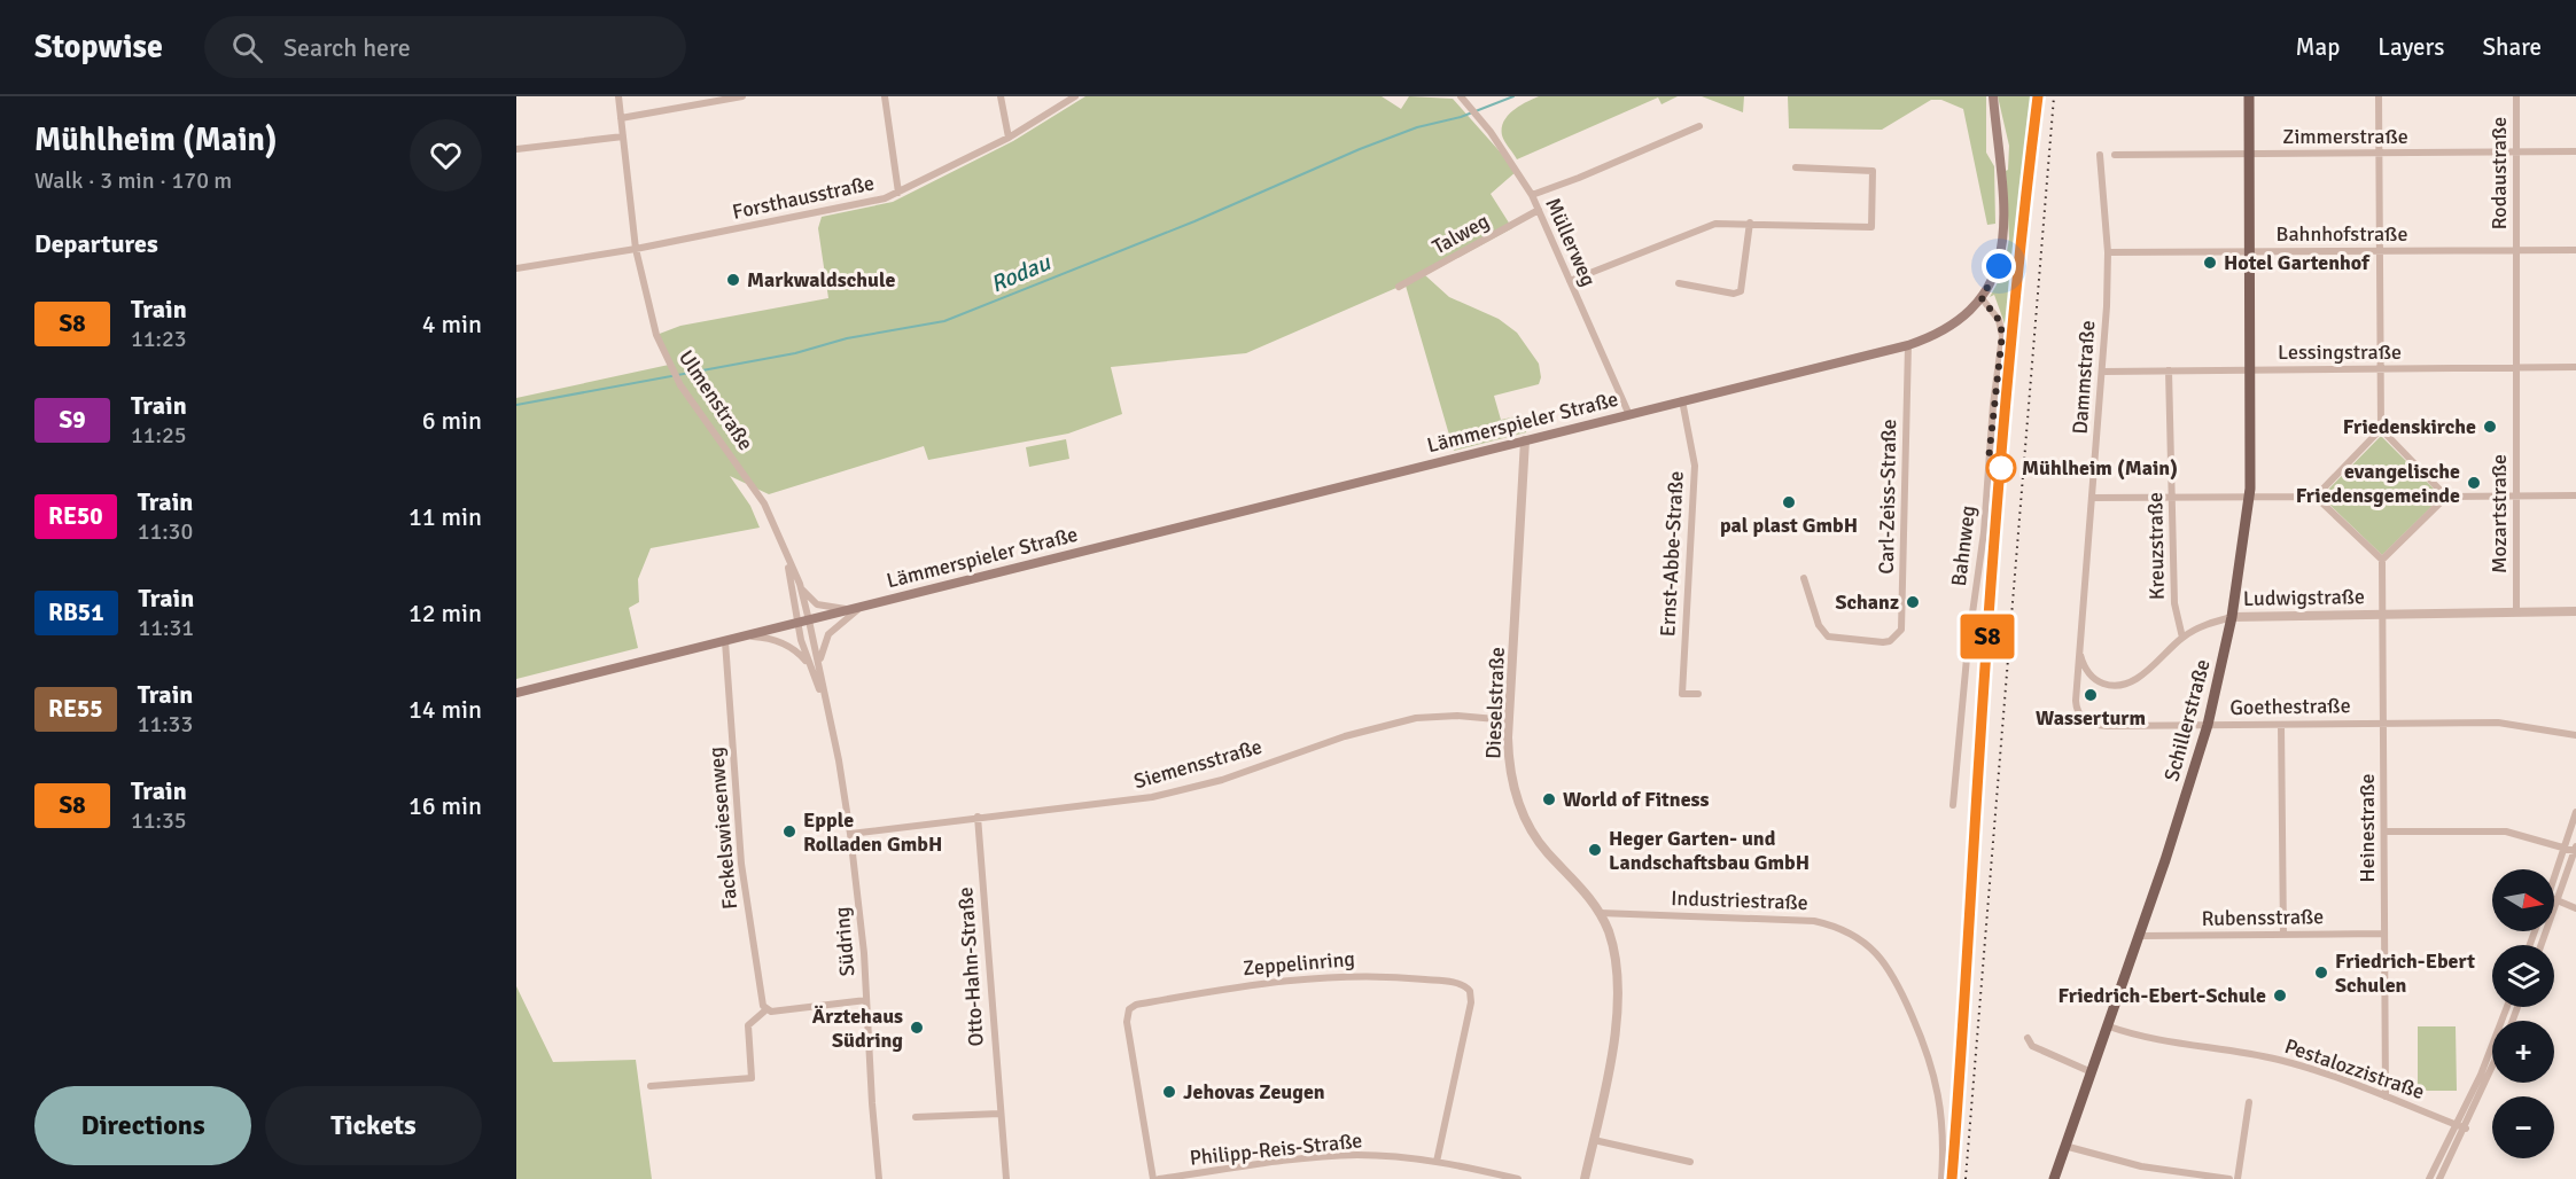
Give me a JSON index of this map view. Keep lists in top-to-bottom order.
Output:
{
  "streets": {
    "main road": ["Lämmerspieler Straße", "Schillerstraße"],
    "street": [
      "Zimmerstraße",
      "Rodaustraße",
      "Forsthausstraße",
      "Talweg",
      "Bahnhofstraße",
      "Müllerweg",
      "Lessingstraße",
      "Dammstraße",
      "Ulmenstraße",
      "Carl-Zeiss-Straße",
      "Mozartstraße",
      "Bahnweg",
      "Kreuzstraße",
      "Ernst-Abbe-Straße",
      "Ludwigstraße",
      "Dieselstraße",
      "Goethestraße",
      "Siemensstraße",
      "Fackelswiesenweg",
      "Heinestraße",
      "Industriestraße",
      "Rubensstraße",
      "Südring",
      "Zeppelinring",
      "Otto-Hahn-Straße",
      "Pestalozzistraße",
      "Philipp-Reis-Straße"
    ]
  },
  "crossings": [
    ["Zimmerstraße", "Rodaustraße"],
    ["Zimmerstraße", "Schillerstraße"],
    ["Rodaustraße", "Bahnhofstraße"],
    ["Rodaustraße", "Mozartstraße"],
    ["Forsthausstraße", "Ulmenstraße"],
    ["Talweg", "Müllerweg"],
    ["Bahnhofstraße", "Dammstraße"],
    ["Bahnhofstraße", "Mozartstraße"],
    ["Bahnhofstraße", "Schillerstraße"],
    ["Müllerweg", "Lämmerspieler Straße"],
    ["Lessingstraße", "Dammstraße"],
    ["Lessingstraße", "Mozartstraße"],
    ["Lessingstraße", "Kreuzstraße"],
    ["Lessingstraße", "Schillerstraße"],
    ["Dammstraße", "Ludwigstraße"],
    ["Dammstraße", "Goethestraße"],
    ["Ulmenstraße", "Lämmerspieler Straße"],
    ["Ulmenstraße", "Südring"],
    ["Lämmerspieler Straße", "Carl-Zeiss-Straße"],
    ["Lämmerspieler Straße", "Bahnweg"],
    ["Lämmerspieler Straße", "Ernst-Abbe-Straße"],
    ["Lämmerspieler Straße", "Dieselstraße"],
    ["Lämmerspieler Straße", "Fackelswiesenweg"],
    ["Lämmerspieler Straße", "Südring"],
    ["Mozartstraße", "Ludwigstraße"],
    ["Kreuzstraße", "Ludwigstraße"],
    ["Ludwigstraße", "Goethestraße"],
    ["Ludwigstraße", "Schillerstraße"],
    ["Ludwigstraße", "Heinestraße"],
    ["Dieselstraße", "Siemensstraße"],
    ["Dieselstraße", "Industriestraße"],
    ["Goethestraße", "Schillerstraße"],
    ["Goethestraße", "Heinestraße"],
    ["Schillerstraße", "Rubensstraße"],
    ["Schillerstraße", "Pestalozzistraße"],
    ["Siemensstraße", "Südring"],
    ["Siemensstraße", "Otto-Hahn-Straße"],
    ["Heinestraße", "Rubensstraße"],
    ["Heinestraße", "Pestalozzistraße"],
    ["Zeppelinring", "Philipp-Reis-Straße"]
  ],
  "water": ["Rodau"],
  "places": [
    "Hotel Gartenhof",
    "Markwaldschule",
    "Friedenskirche",
    "Mühlheim (Main)",
    "evangelische Friedensgemeinde",
    "pal plast GmbH",
    "Schanz",
    "Wasserturm",
    "World of Fitness",
    "Epple Rolladen GmbH",
    "Heger Garten- und Landschaftsbau GmbH",
    "Friedrich-Ebert Schulen",
    "Friedrich-Ebert-Schule",
    "Ärztehaus Südring",
    "Jehovas Zeugen"
  ],
  "north": "right",
  "page": {
    "header": "Stopwise",
    "search": "Search here",
    "nav": ["Map", "Layers", "Share"],
    "heading": [
      ["Mühlheim (Main)", "Walk · 3 min · 170 m"],
      "Departures"
    ],
    "on_map": "S8",
    "list": [
      {
        "mark": "S8",
        "name": "Train",
        "note": "11:23",
        "value": "4 min"
      },
      {
        "mark": "S9",
        "name": "Train",
        "note": "11:25",
        "value": "6 min"
      },
      {
        "mark": "RE50",
        "name": "Train",
        "note": "11:30",
        "value": "11 min"
      },
      {
        "mark": "RB51",
        "name": "Train",
        "note": "11:31",
        "value": "12 min"
      },
      {
        "mark": "RE55",
        "name": "Train",
        "note": "11:33",
        "value": "14 min"
      },
      {
        "mark": "S8",
        "name": "Train",
        "note": "11:35",
        "value": "16 min"
      }
    ],
    "map_buttons": ["+", "−"],
    "buttons": ["Directions", "Tickets"]
  }
}
